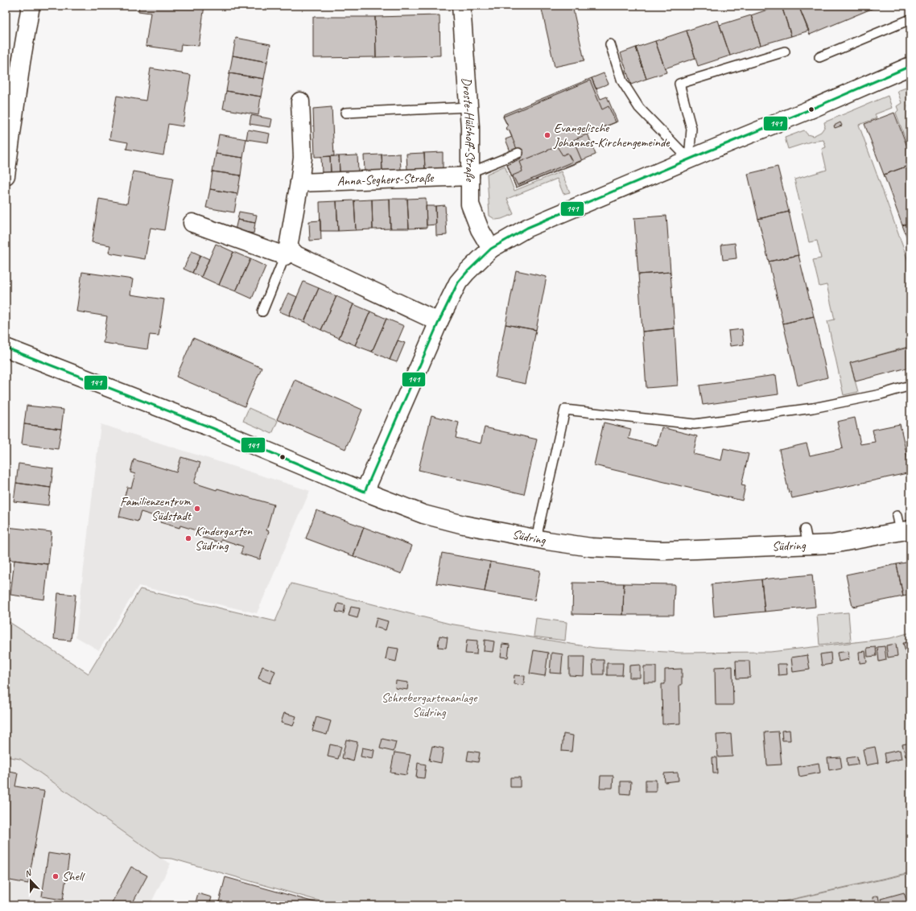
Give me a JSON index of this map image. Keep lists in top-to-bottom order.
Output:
{
  "streets": {
    "street": ["Droste-Hülshoff-Straße", "Anna-Seghers-Straße", "Südring"]
  },
  "crossings": [
    ["Droste-Hülshoff-Straße", "Anna-Seghers-Straße"]
  ],
  "parks": ["Schrebergartenanlage Südring"],
  "places": [
    "Evangelische Johannes-Kirchengemeinde",
    "Familienzentrum Südstadt",
    "Kindergarten Südring",
    "Shell"
  ],
  "lines": ["transit line 141"],
  "north": "top"
}
